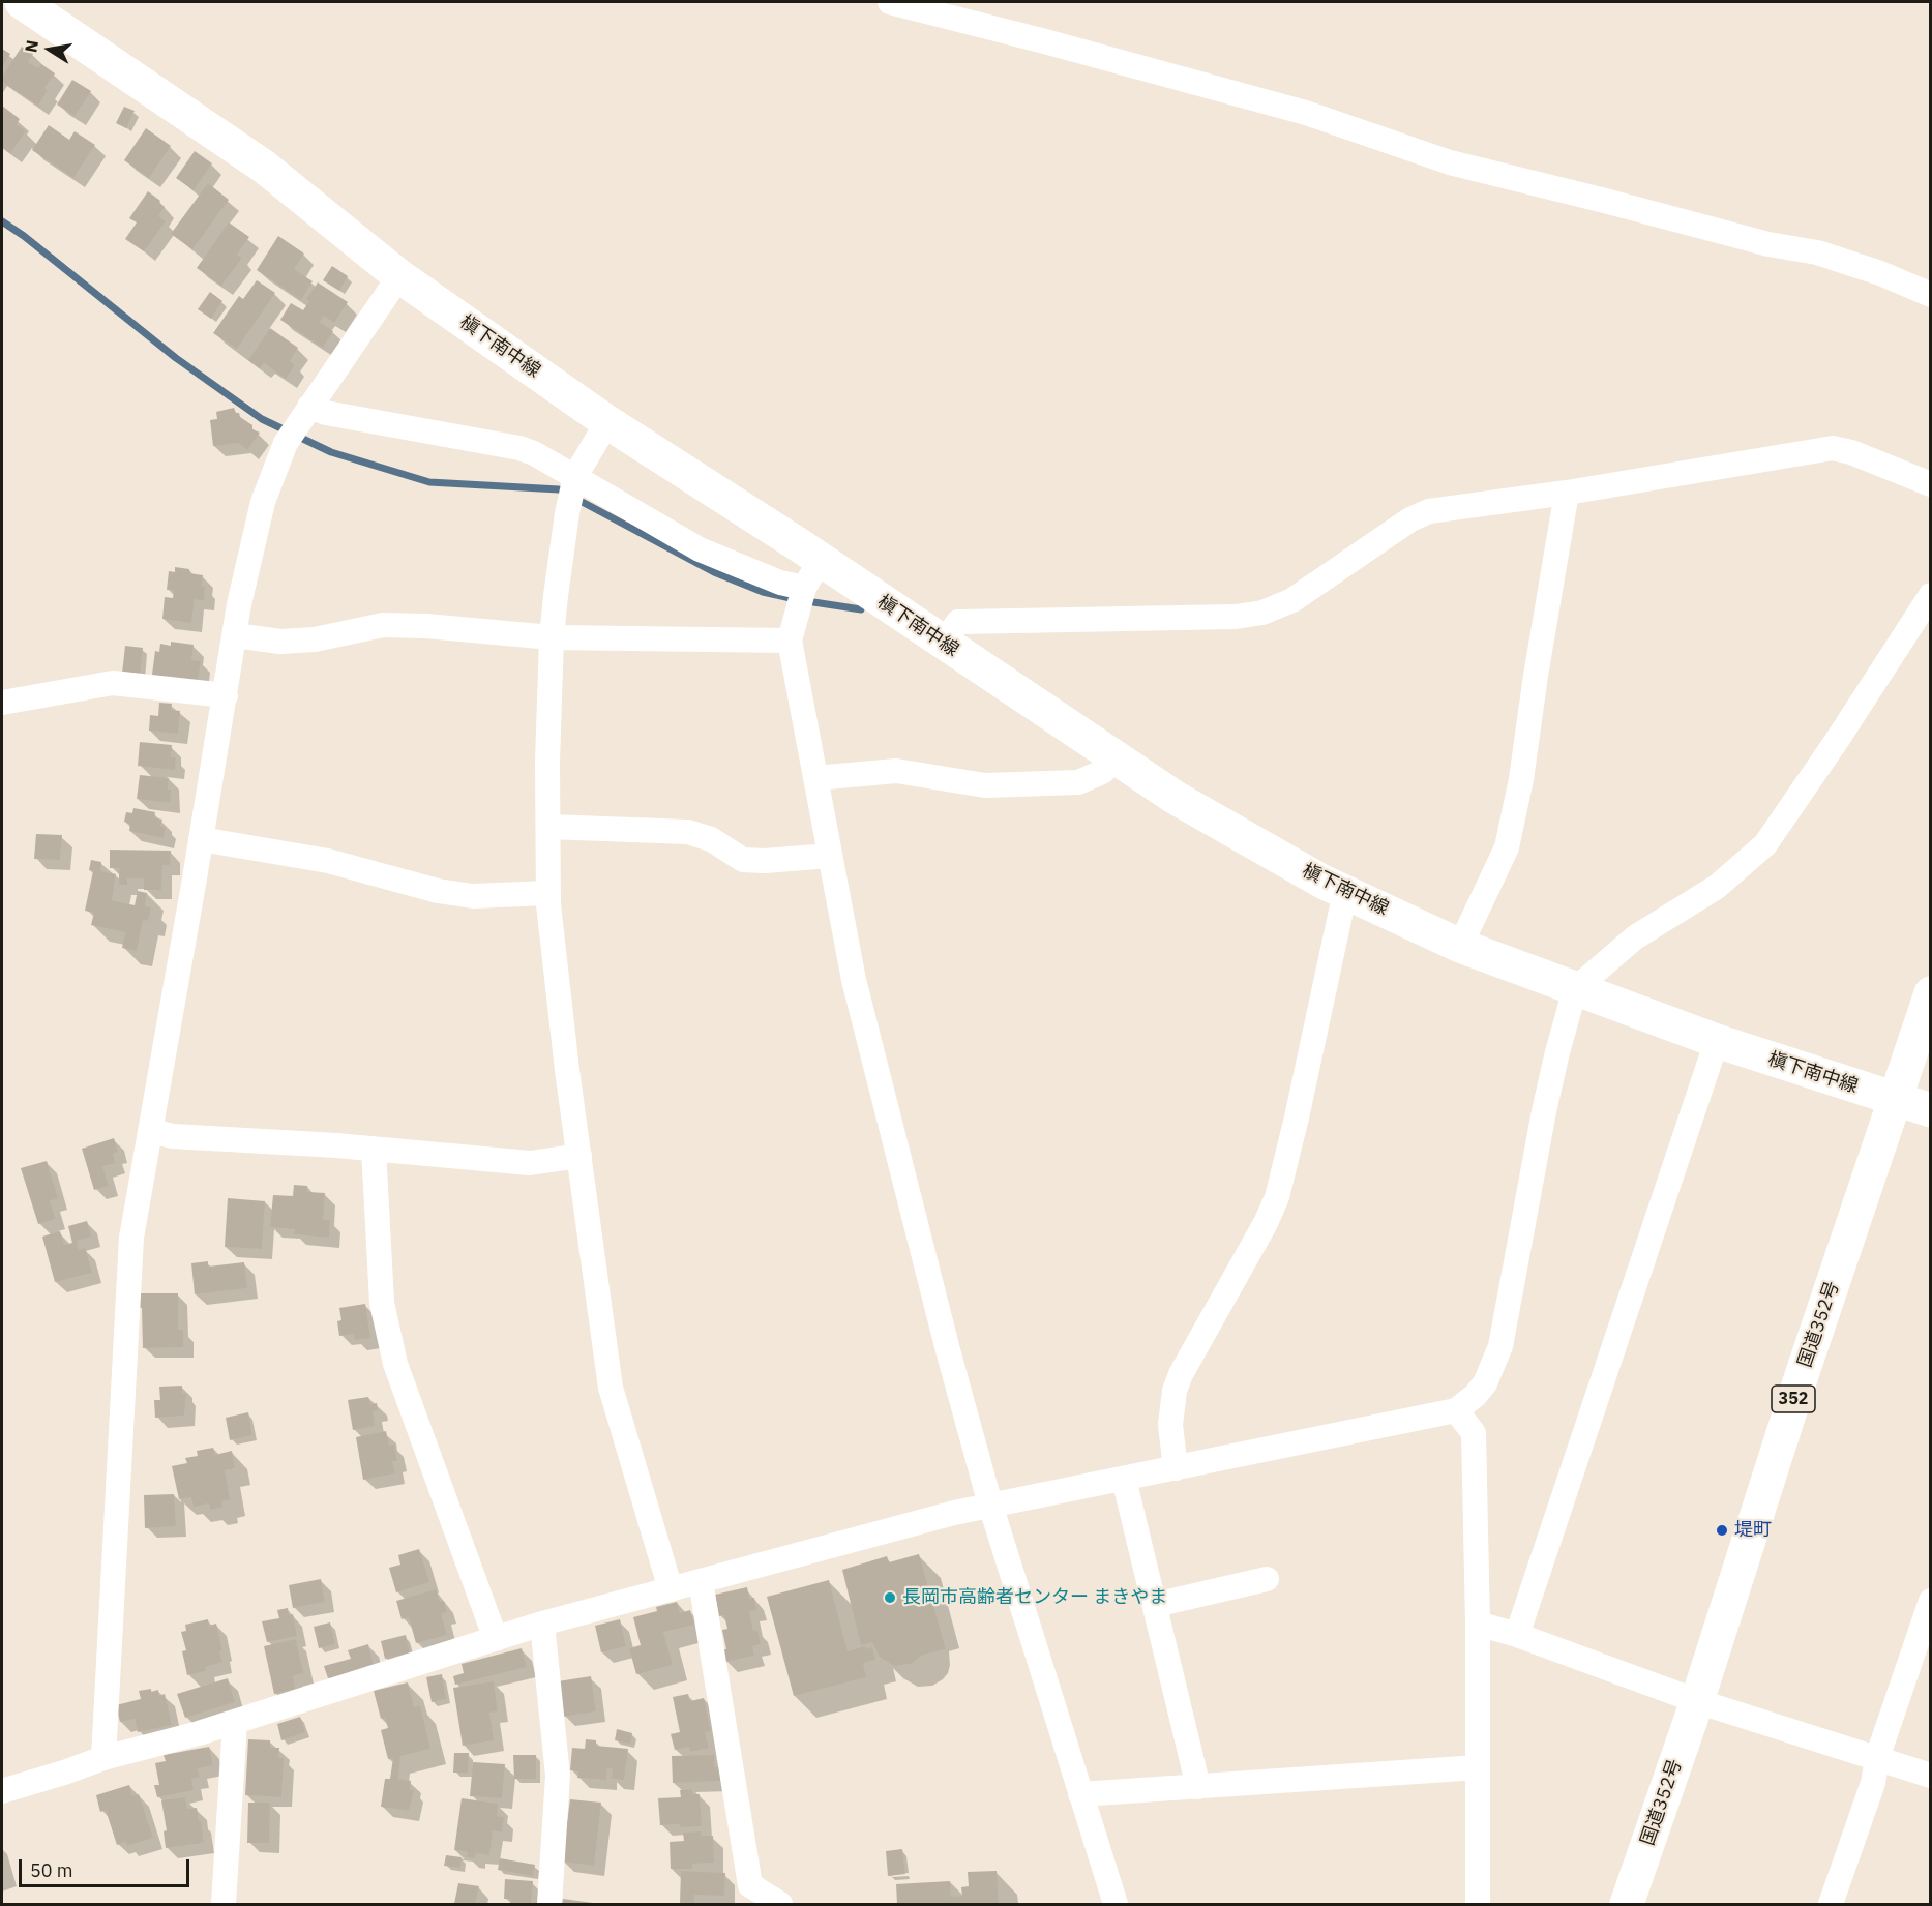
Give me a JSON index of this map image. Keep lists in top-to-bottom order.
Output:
{
  "streets": {
    "main road": ["槇下南中線", "国道352号", "352"]
  },
  "crossings": [
    ["槇下南中線", "国道352号"]
  ],
  "places": ["堤町", "長岡市高齢者センター まきやま"],
  "scale_bar": "50 m",
  "north": "left"
}
